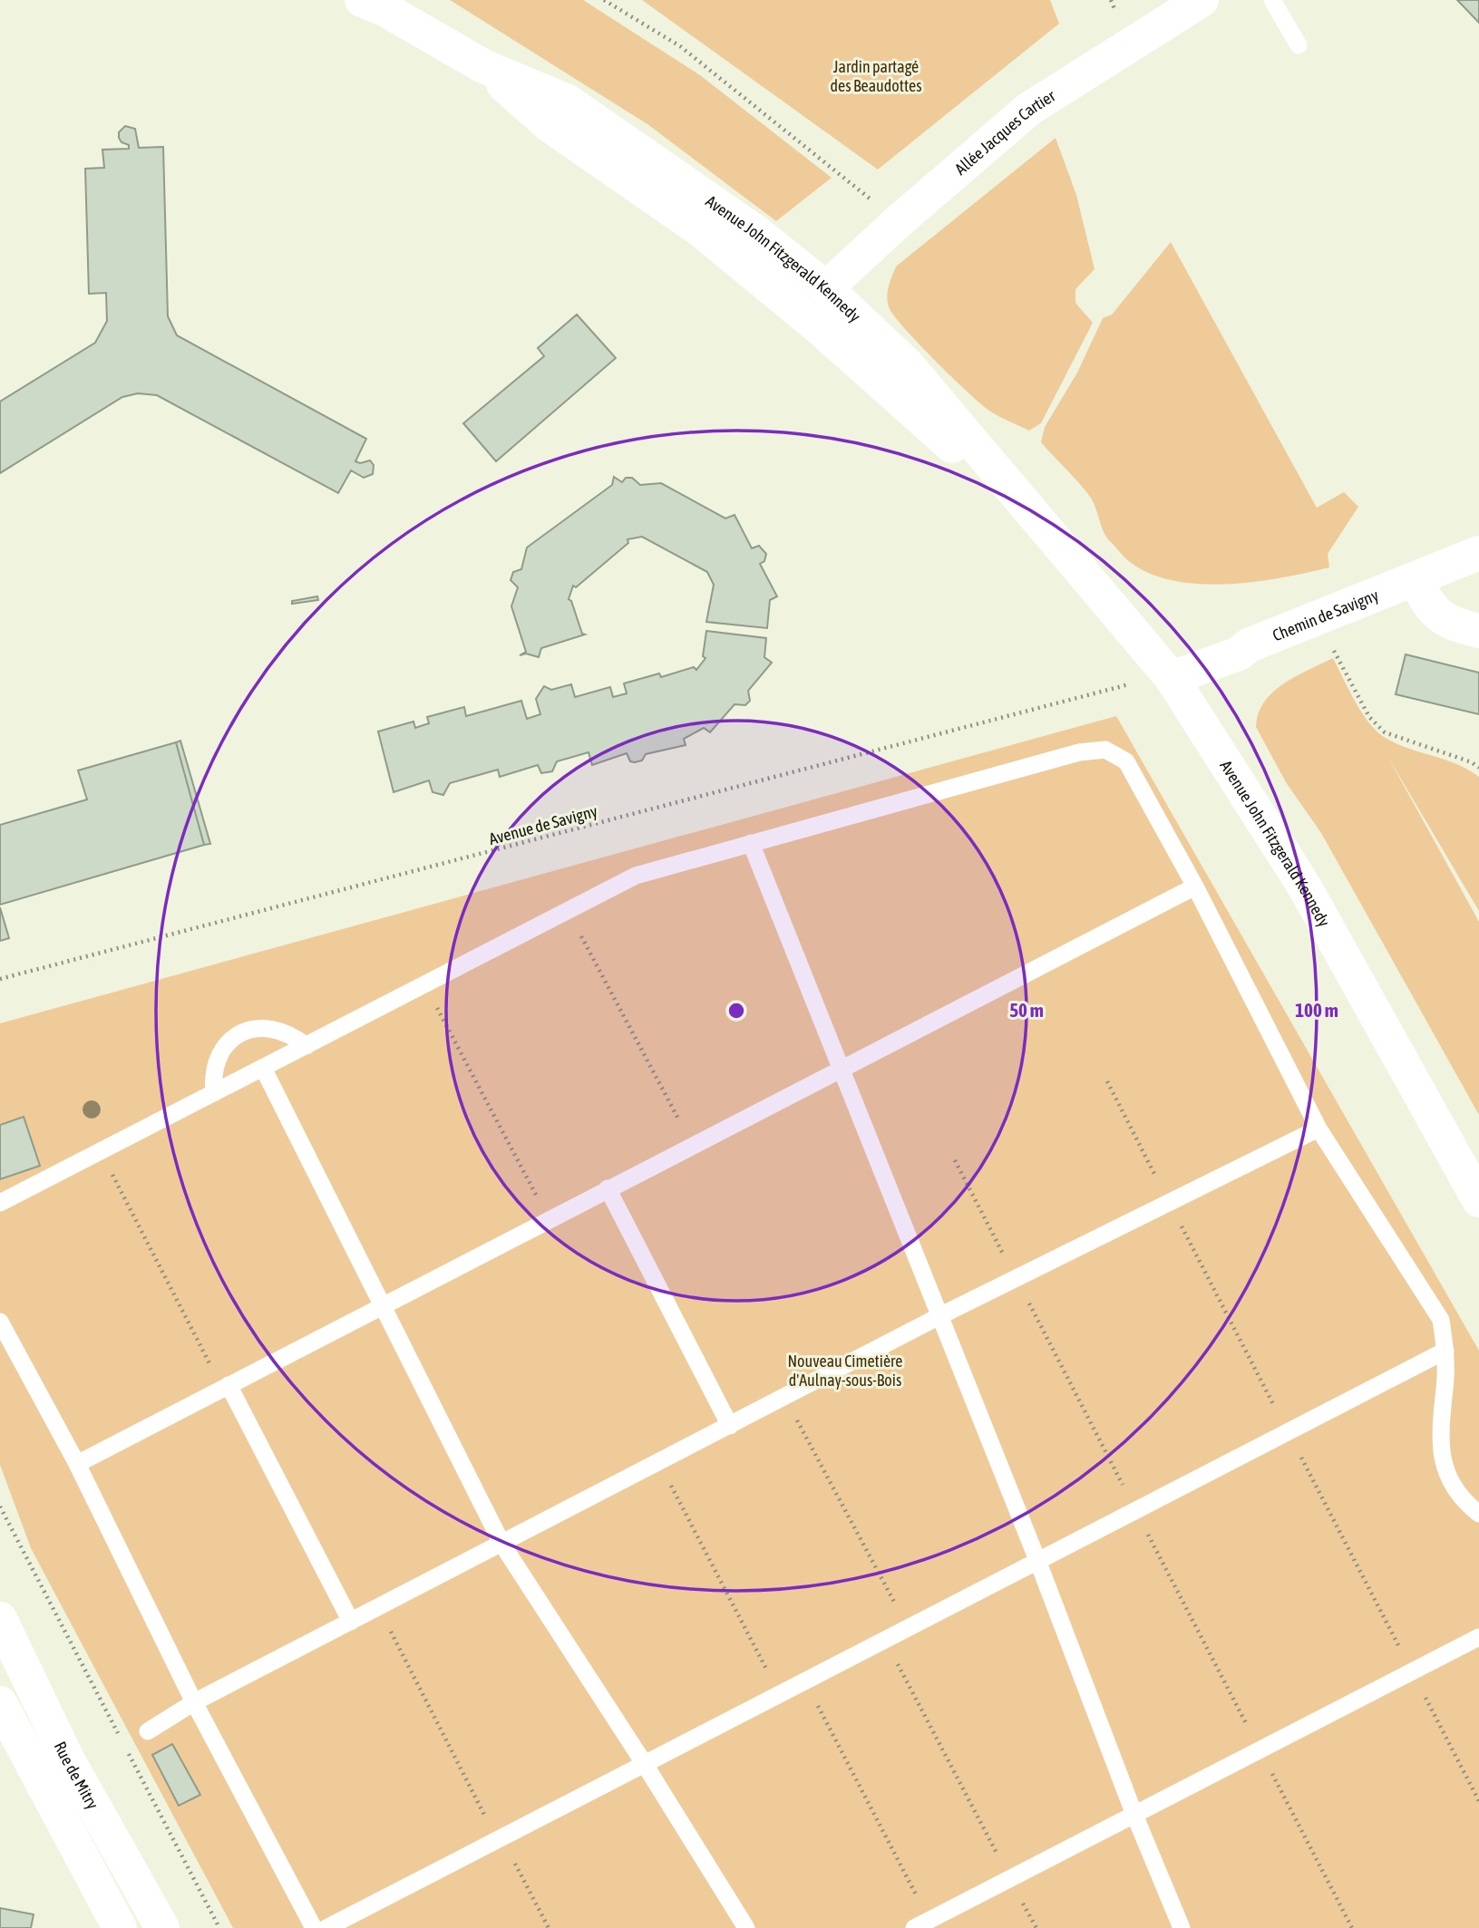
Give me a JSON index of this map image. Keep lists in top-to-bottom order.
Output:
{
  "streets": {
    "main road": [
      "Allée Jacques Cartier",
      "Avenue John Fitzgerald Kennedy",
      "Chemin de Savigny",
      "Rue de Mitry"
    ],
    "path": ["Avenue de Savigny"]
  },
  "crossings": [
    ["Allée Jacques Cartier", "Avenue John Fitzgerald Kennedy"],
    ["Avenue John Fitzgerald Kennedy", "Chemin de Savigny"]
  ],
  "parks": ["Jardin partagé des Beaudottes", "Nouveau Cimetière d'Aulnay-sous-Bois"],
  "rings": ["50 m", "100 m"]
}
